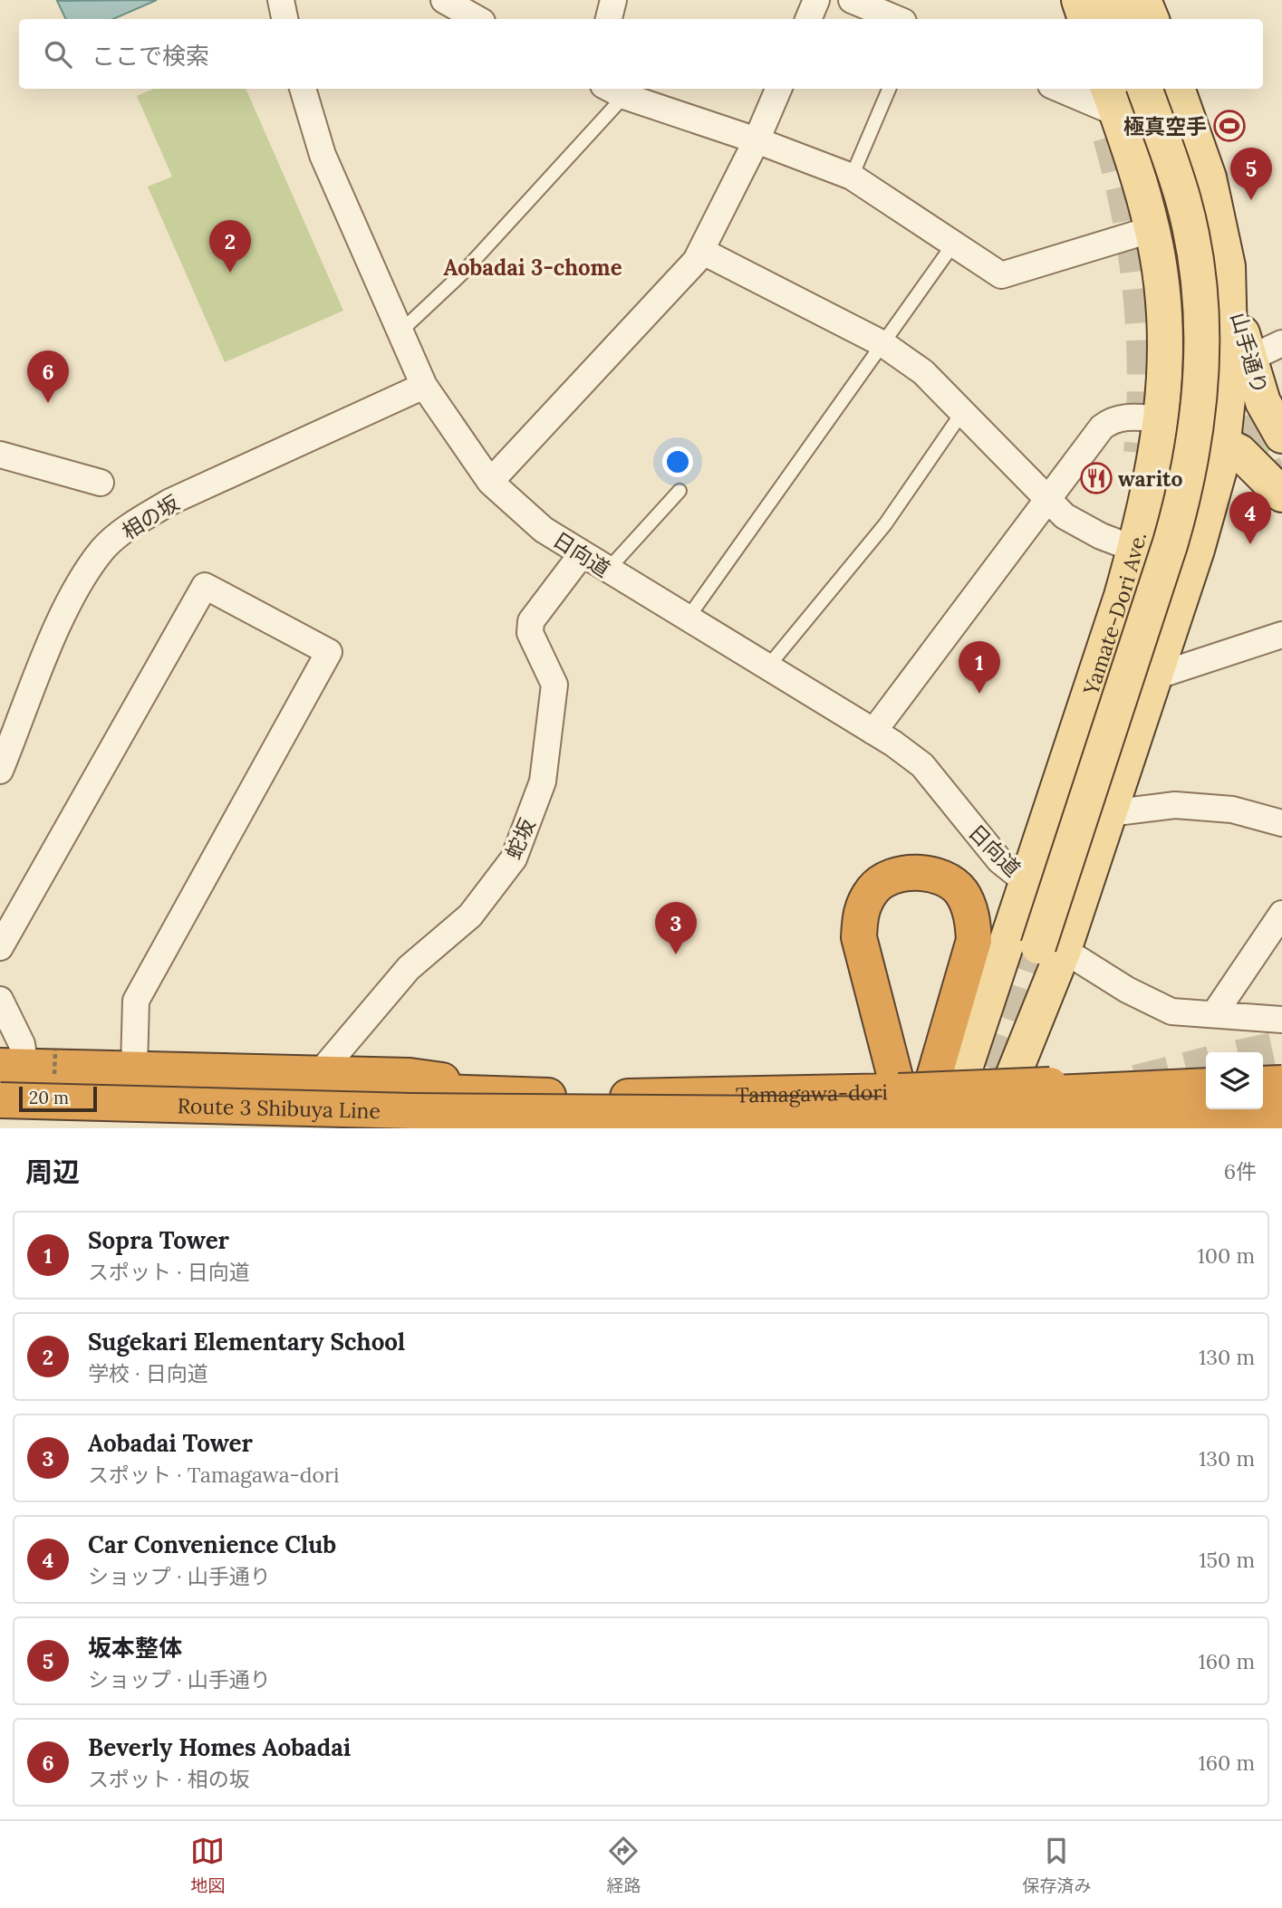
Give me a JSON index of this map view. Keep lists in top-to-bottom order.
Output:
{
  "streets": {
    "highway": ["Tamagawa-dori", "Route 3 Shibuya Line"],
    "main road": ["山手通り", "Yamate-Dori Ave."],
    "street": ["相の坂", "日向道", "蛇坂"]
  },
  "crossings": [
    ["相の坂", "日向道"],
    ["日向道", "Yamate-Dori Ave."],
    ["日向道", "蛇坂"]
  ],
  "districts": ["Aobadai 3-chome"],
  "places": {
    "sports": ["極真空手"],
    "restaurant": ["warito"]
  },
  "scale_bar": "20 m",
  "page": {
    "search": "ここで検索",
    "pins": [
      "5",
      "2",
      "6",
      "4",
      "1",
      "3"
    ],
    "scale": "20 m",
    "heading": ["周辺", "6件"],
    "list": [
      {
        "mark": "1",
        "name": "Sopra Tower",
        "note": "スポット · 日向道",
        "value": "100 m"
      },
      {
        "mark": "2",
        "name": "Sugekari Elementary School",
        "note": "学校 · 日向道",
        "value": "130 m"
      },
      {
        "mark": "3",
        "name": "Aobadai Tower",
        "note": "スポット · Tamagawa-dori",
        "value": "130 m"
      },
      {
        "mark": "4",
        "name": "Car Convenience Club",
        "note": "ショップ · 山手通り",
        "value": "150 m"
      },
      {
        "mark": "5",
        "name": "坂本整体",
        "note": "ショップ · 山手通り",
        "value": "160 m"
      },
      {
        "mark": "6",
        "name": "Beverly Homes Aobadai",
        "note": "スポット · 相の坂",
        "value": "160 m"
      }
    ],
    "nav": ["地図", "経路", "保存済み"]
  }
}
